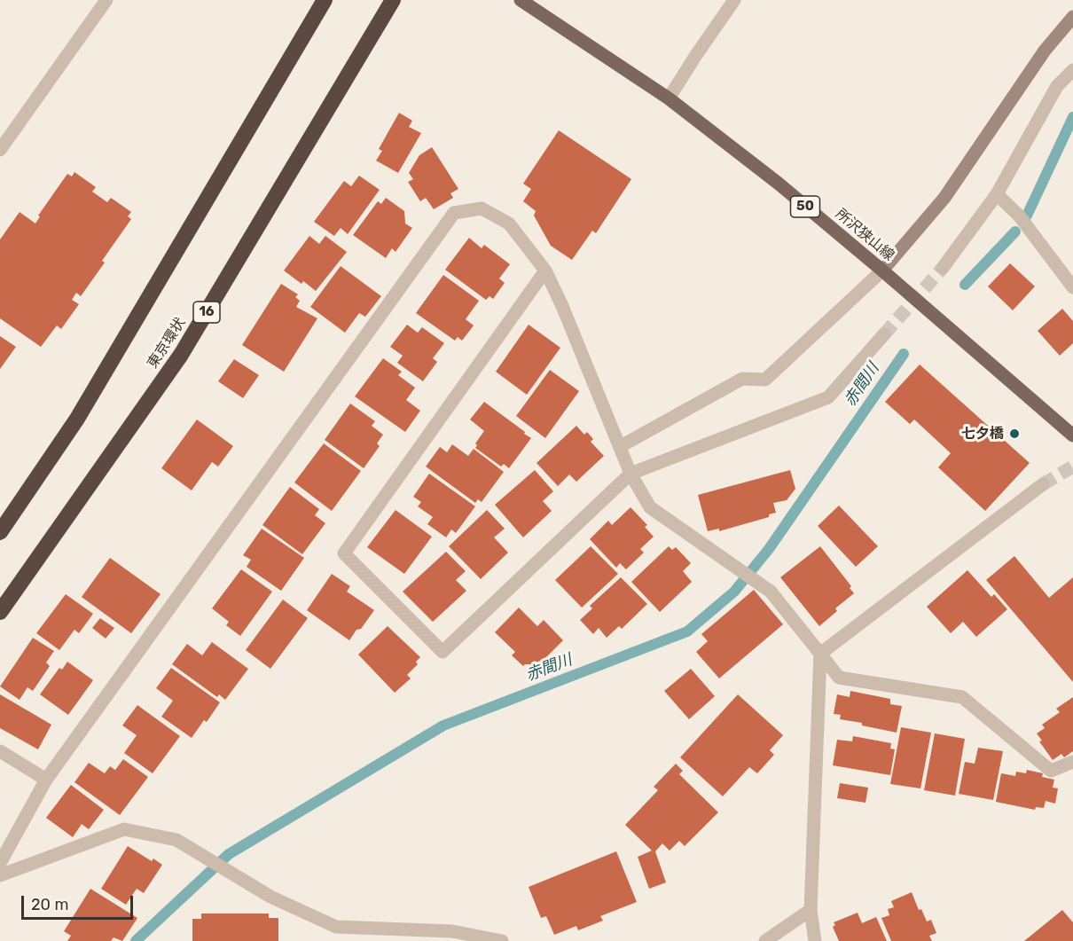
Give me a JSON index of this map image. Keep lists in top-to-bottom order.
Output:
{
  "streets": {
    "highway": ["16", "東京環状"],
    "main road": ["50", "所沢狭山線"]
  },
  "water": ["赤間川"],
  "places": ["七夕橋"],
  "scale_bar": "20 m"
}
